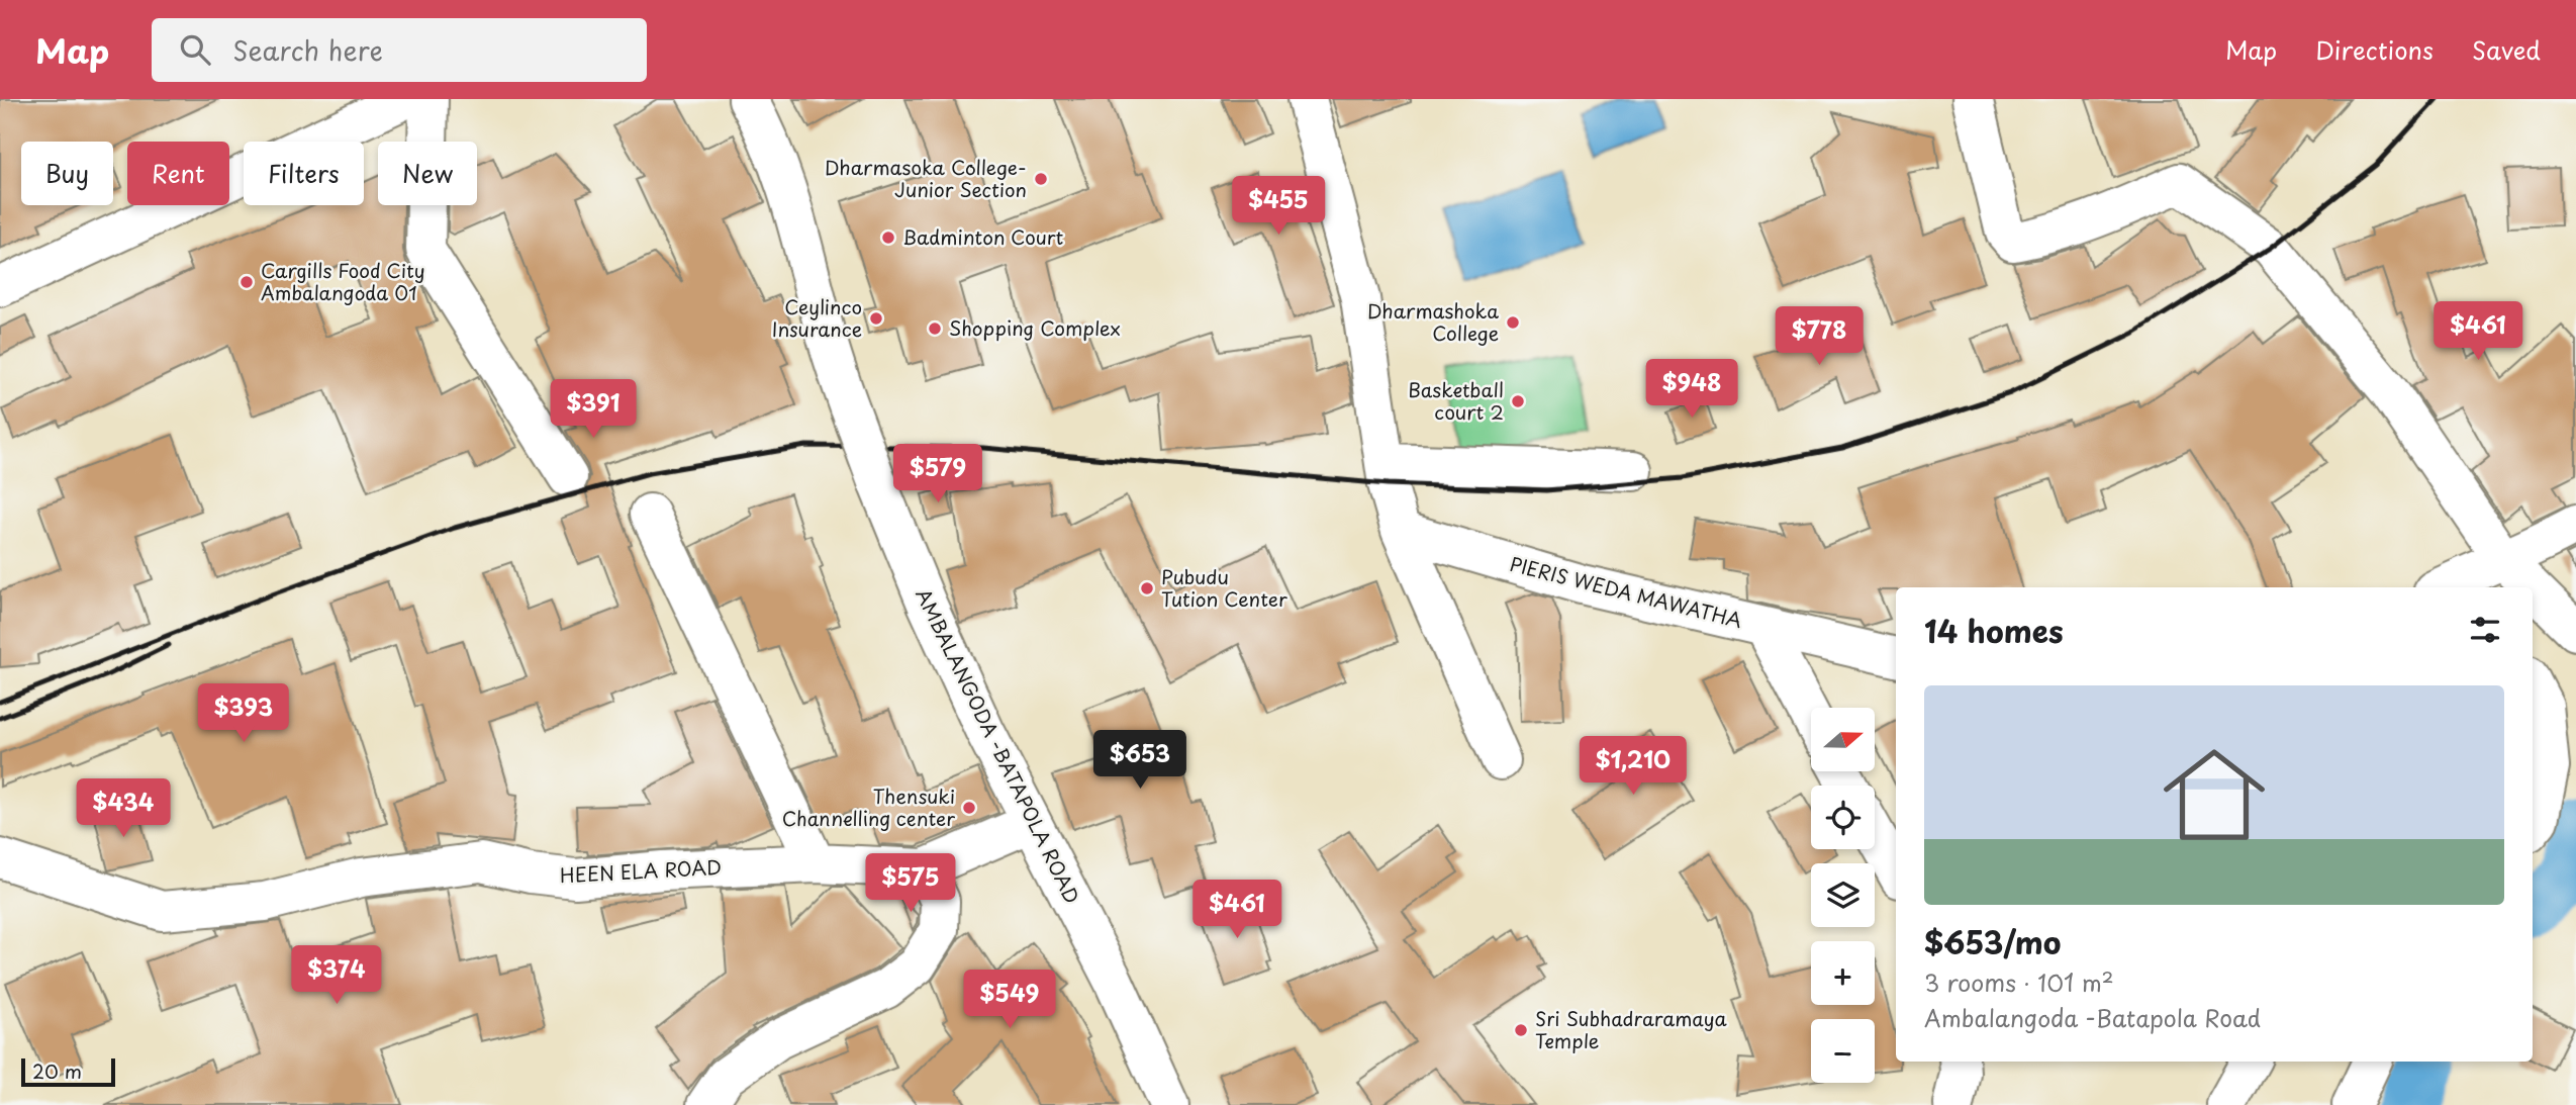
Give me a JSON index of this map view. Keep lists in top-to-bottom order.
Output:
{
  "streets": {
    "main road": ["PIERIS WEDA MAWATHA", "AMBALANGODA -BATAPOLA ROAD", "HEEN ELA ROAD"]
  },
  "crossings": [
    ["AMBALANGODA -BATAPOLA ROAD", "HEEN ELA ROAD"]
  ],
  "places": [
    "Dharmasoka College- Junior Section",
    "Badminton Court",
    "Cargills Food City Ambalangoda 01",
    "Ceylinco Insurance",
    "Dharmashoka College",
    "Shopping Complex",
    "Basketball court 2",
    "Pubudu Tution Center",
    "Thensuki Channelling center",
    "Sri Subhadraramaya Temple"
  ],
  "scale_bar": "20 m",
  "north": "right",
  "page": {
    "header": "Map",
    "search": "Search here",
    "nav": ["Map", "Directions", "Saved"],
    "chip": [
      "Buy",
      "Rent",
      "Filters",
      "New"
    ],
    "price": [
      "$455",
      "$461",
      "$778",
      "$948",
      "$391",
      "$579",
      "$393",
      "$653",
      "$1,210",
      "$434",
      "$575",
      "$461",
      "$374",
      "$549"
    ],
    "heading": "14 homes",
    "list": [
      {
        "name": "$653/mo",
        "note": "3 rooms · 101 m² · Ambalangoda -Batapola Road"
      }
    ],
    "map_buttons": ["+", "−"],
    "scale": "20 m"
  }
}
